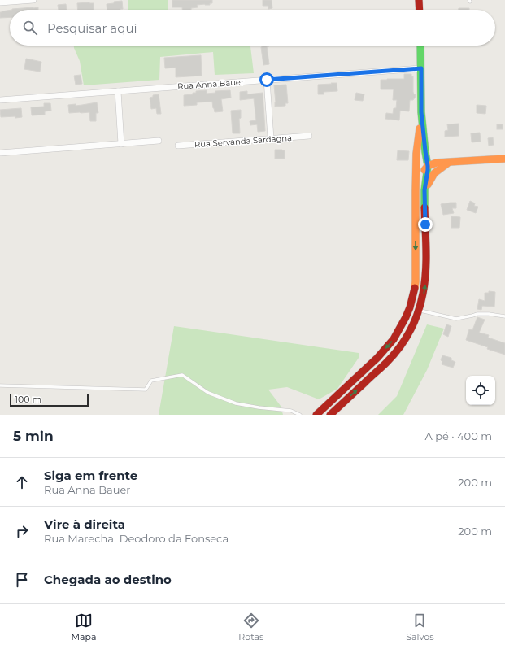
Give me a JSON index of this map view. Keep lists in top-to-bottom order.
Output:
{
  "streets": {
    "street": ["Rua Anna Bauer", "Rua Servanda Sardagna"]
  },
  "scale_bar": "100 m",
  "page": {
    "search": "Pesquisar aqui",
    "scale": "100 m",
    "heading": ["5 min", "A pé · 400 m"],
    "list": [
      ["Siga em frente", "Rua Anna Bauer", "200 m"],
      ["Vire à direita", "Rua Marechal Deodoro da Fonseca", "200 m"],
      "Chegada ao destino"
    ],
    "nav": ["Mapa", "Rotas", "Salvos"]
  }
}
